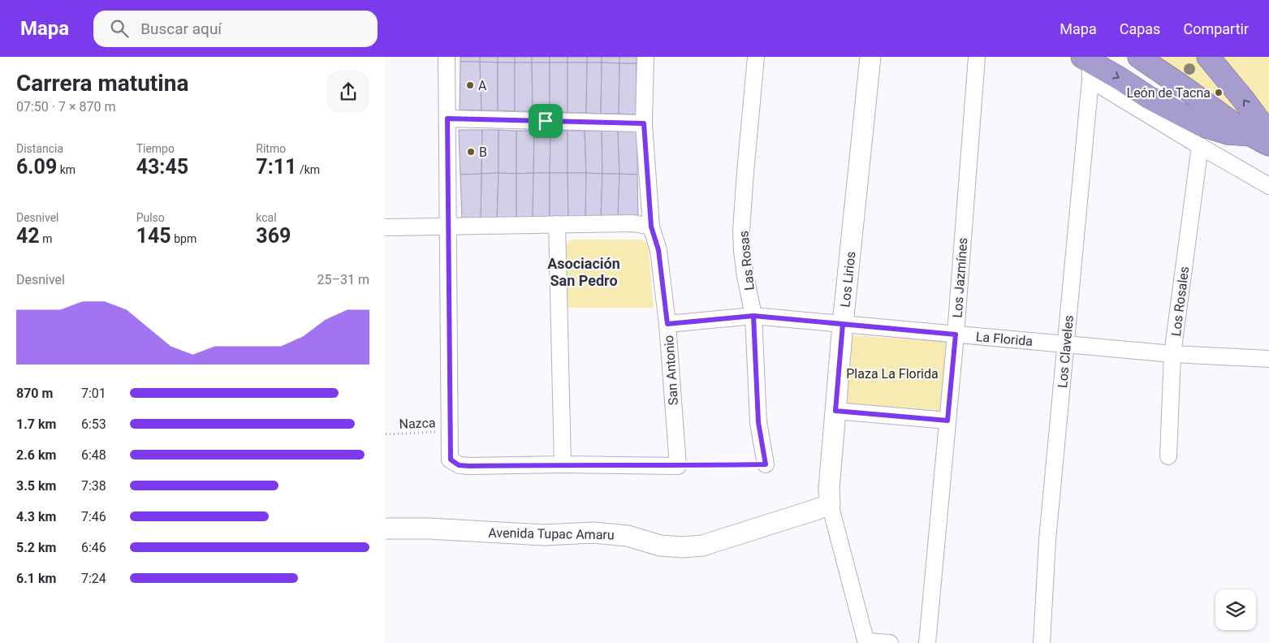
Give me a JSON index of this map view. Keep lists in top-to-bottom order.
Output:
{
  "streets": {
    "street": [
      "Las Rosas",
      "Los Jazmínes",
      "Los Lirios",
      "Los Rosales",
      "La Florida",
      "Los Claveles",
      "San Antonio",
      "Avenida Tupac Amaru"
    ],
    "path": ["Nazca"]
  },
  "crossings": [
    ["Las Rosas", "La Florida"],
    ["Los Jazmínes", "La Florida"],
    ["Los Lirios", "La Florida"],
    ["Los Lirios", "Avenida Tupac Amaru"],
    ["Los Rosales", "La Florida"],
    ["La Florida", "Los Claveles"],
    ["La Florida", "San Antonio"]
  ],
  "districts": ["Asociación San Pedro"],
  "parks": ["Plaza La Florida"],
  "places": ["A", "León de Tacna", "B"],
  "page": {
    "header": "Mapa",
    "search": "Buscar aquí",
    "nav": ["Mapa", "Capas", "Compartir"],
    "heading": ["Carrera matutina", "07:50 · 7 × 870 m"],
    "stats": [
      ["Distancia", "6.09 km"],
      ["Tiempo", "43:45"],
      ["Ritmo", "7:11 /km"],
      ["Desnivel", "42 m"],
      ["Pulso", "145 bpm"],
      ["kcal", "369"]
    ],
    "chart": ["Desnivel", "25–31 m"],
    "list": [
      {
        "name": "870 m",
        "note": "7:01"
      },
      {
        "name": "1.7 km",
        "note": "6:53"
      },
      {
        "name": "2.6 km",
        "note": "6:48"
      },
      {
        "name": "3.5 km",
        "note": "7:38"
      },
      {
        "name": "4.3 km",
        "note": "7:46"
      },
      {
        "name": "5.2 km",
        "note": "6:46"
      },
      {
        "name": "6.1 km",
        "note": "7:24"
      }
    ]
  }
}
